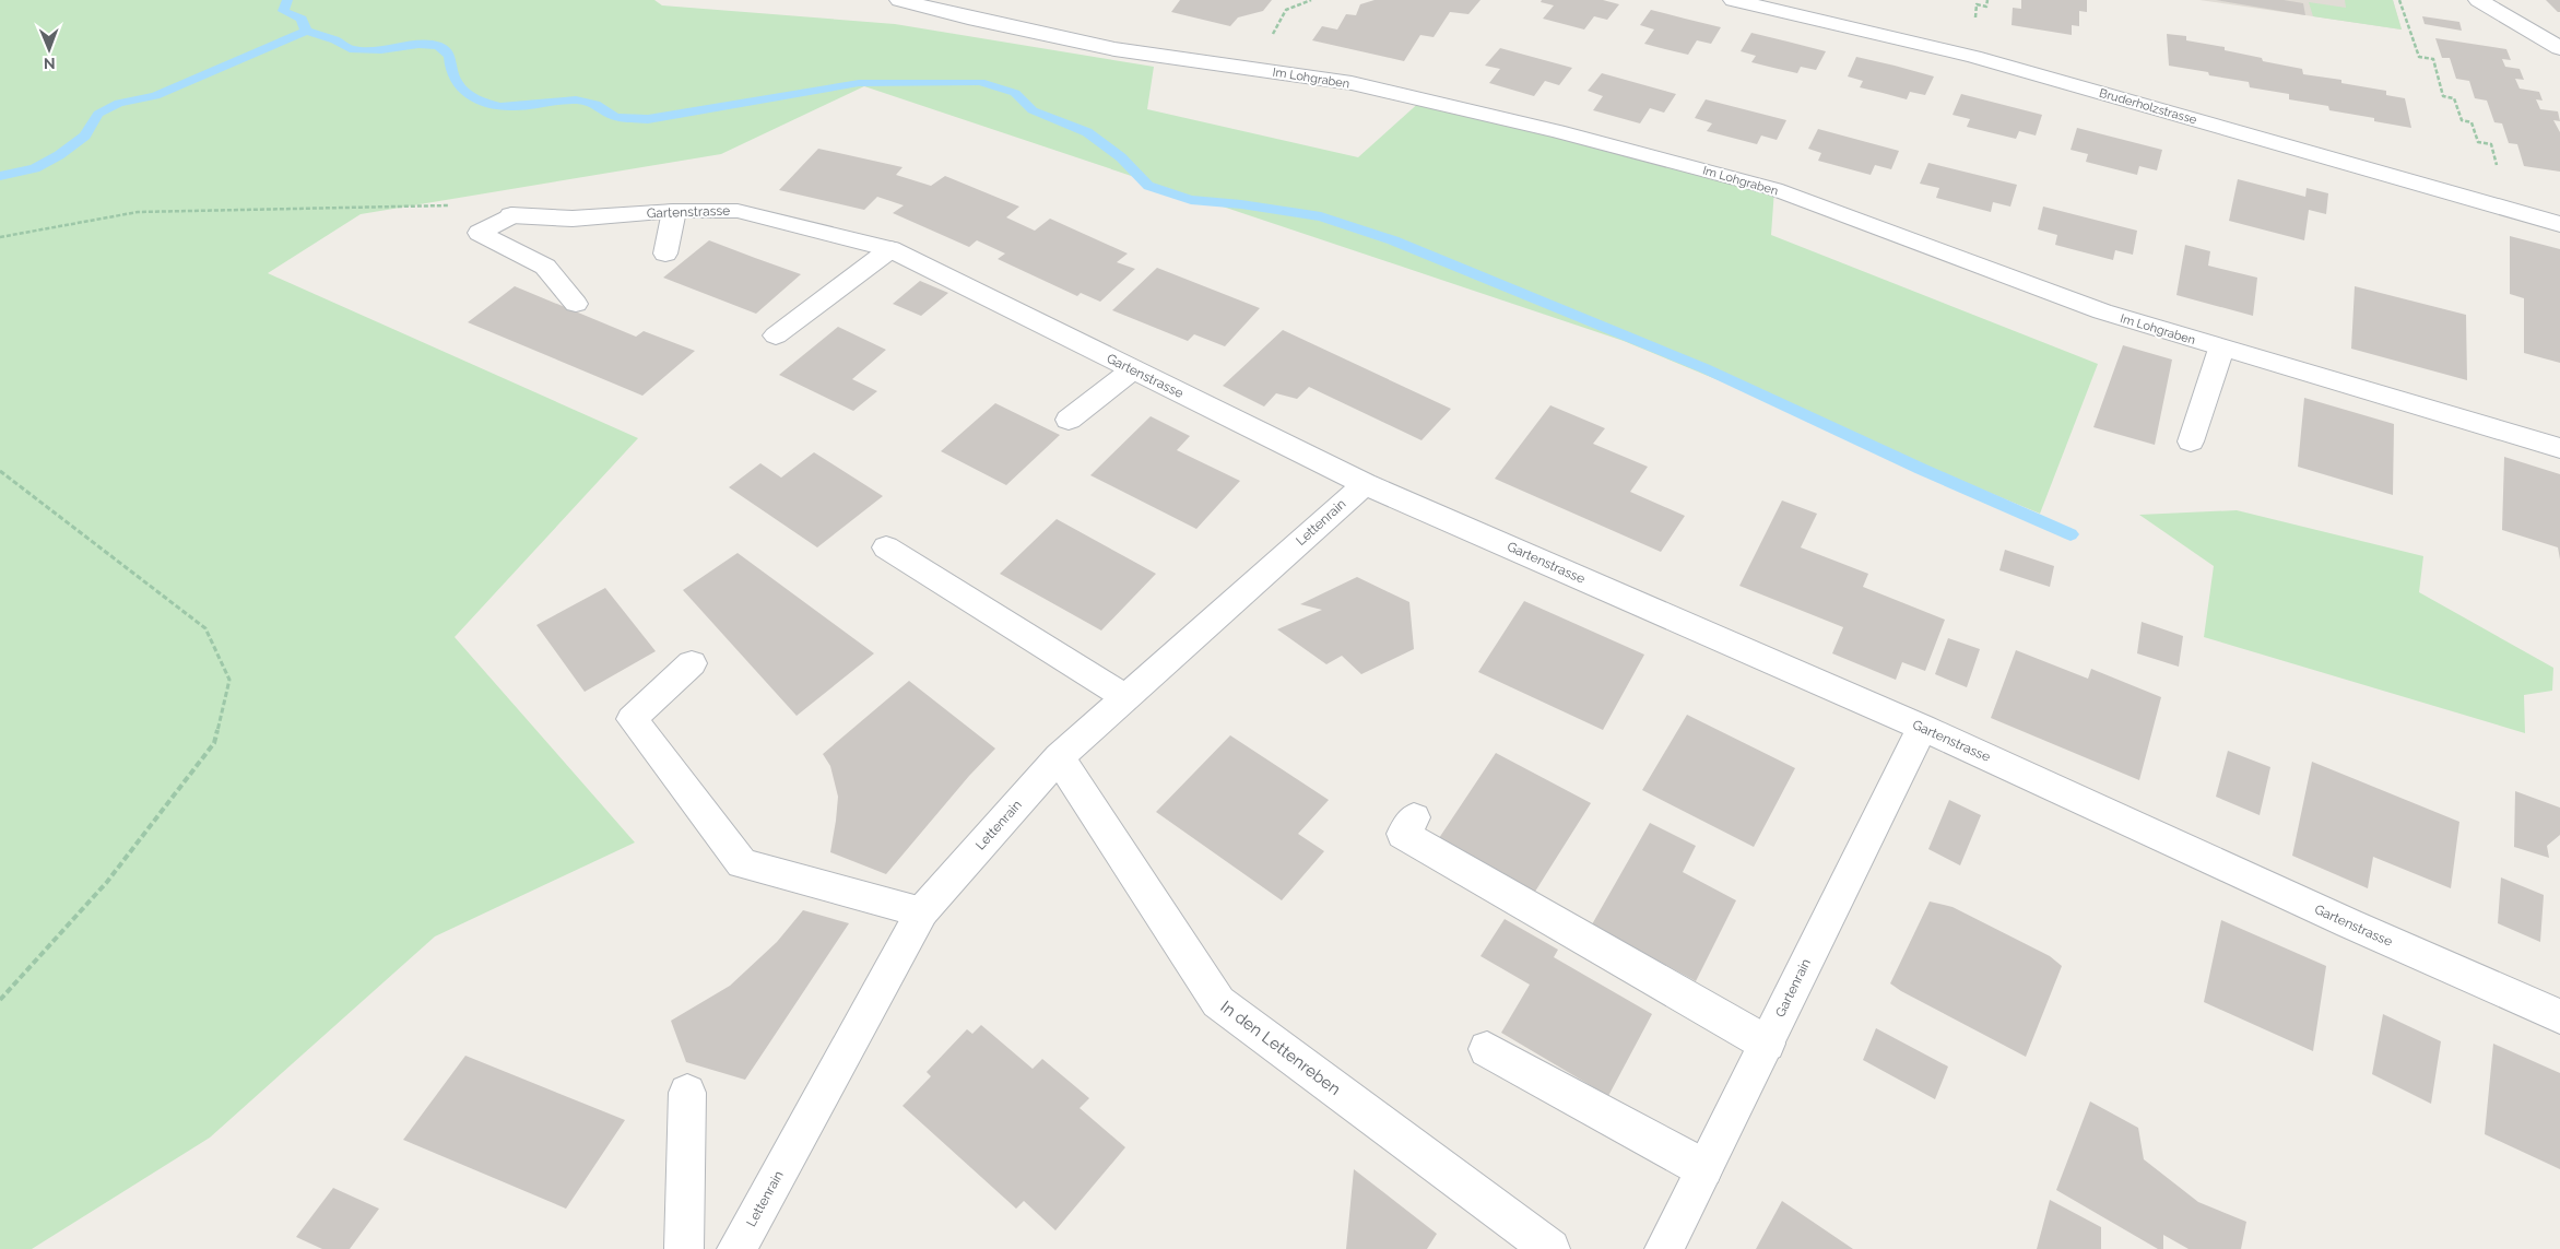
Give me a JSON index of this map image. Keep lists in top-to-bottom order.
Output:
{
  "streets": {
    "street": [
      "Im Lohgraben",
      "Bruderholzstrasse",
      "Gartenstrasse",
      "Lettenrain",
      "Gartenrain",
      "In den Lettenreben"
    ]
  },
  "crossings": [
    ["Gartenstrasse", "Lettenrain"],
    ["Gartenstrasse", "Gartenrain"],
    ["Lettenrain", "In den Lettenreben"]
  ],
  "north": "bottom"
}
